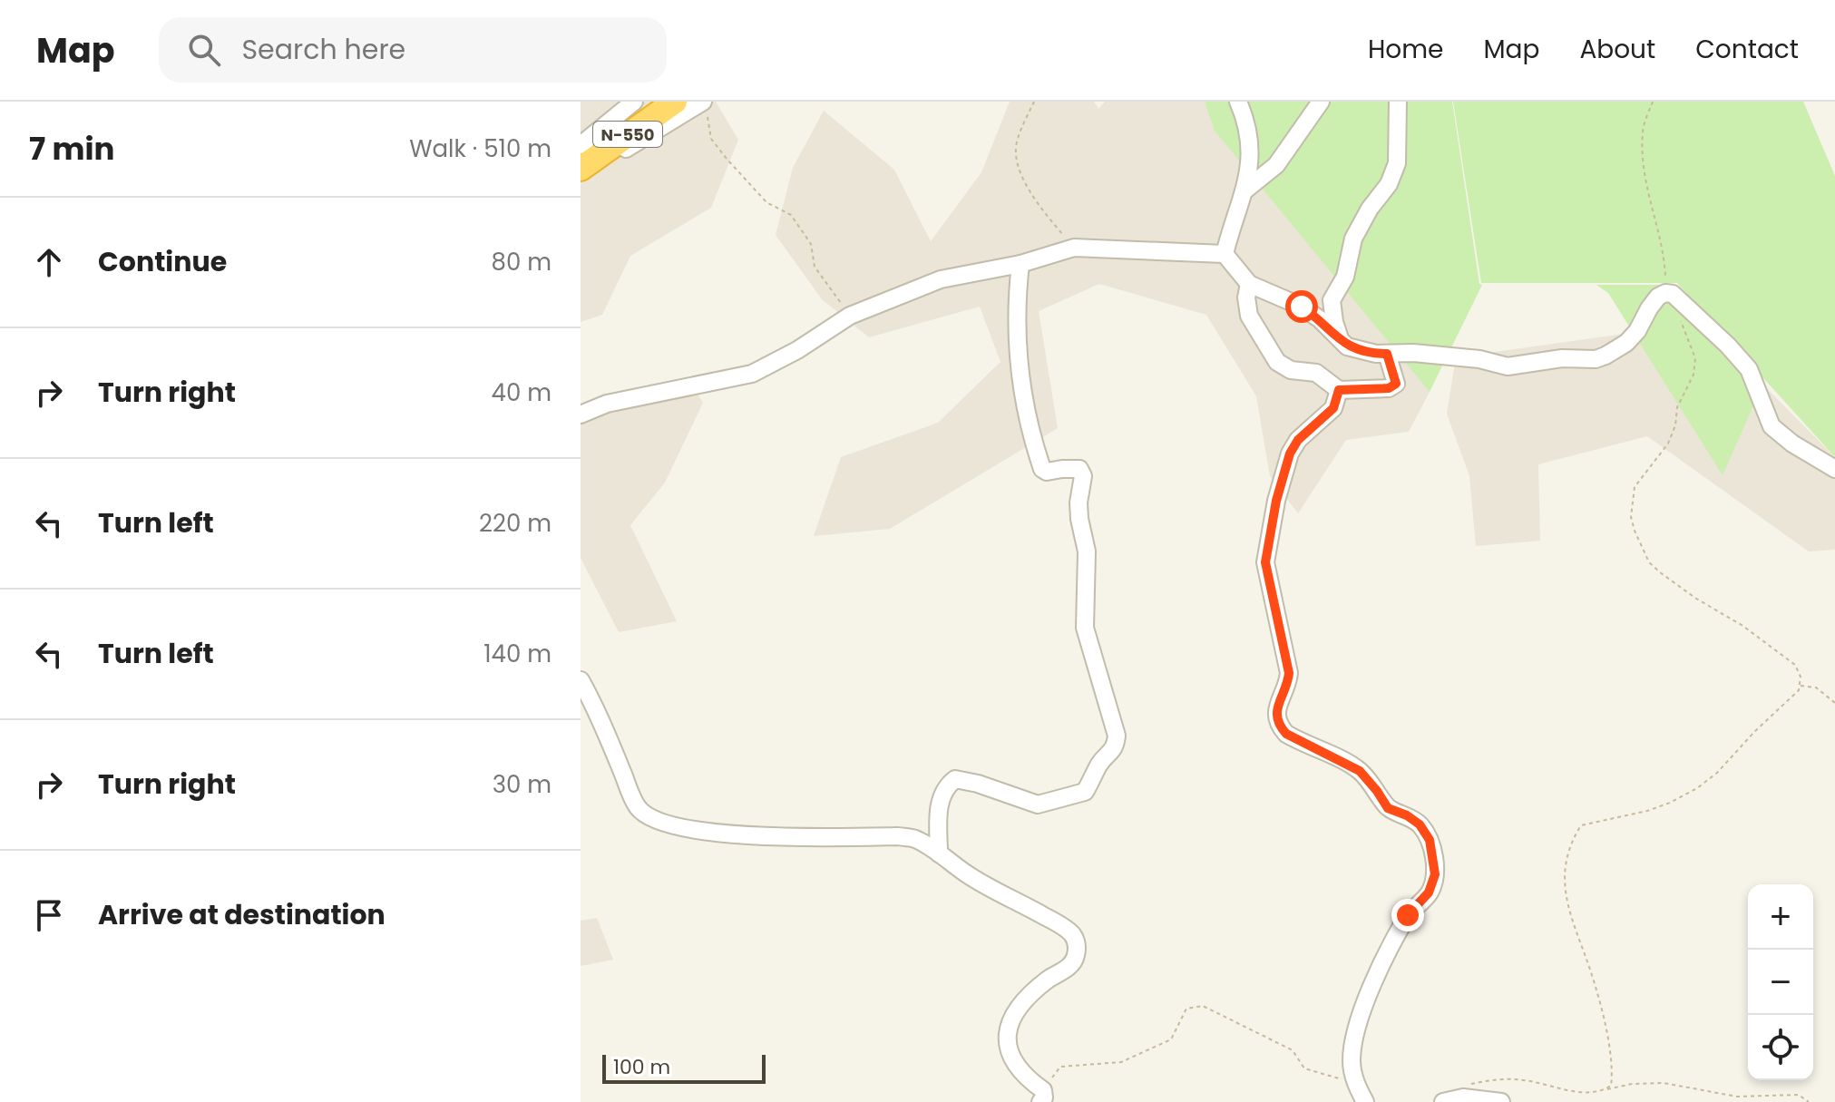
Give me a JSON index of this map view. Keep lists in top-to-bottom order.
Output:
{
  "streets": {
    "highway": ["N-550"]
  },
  "scale_bar": "100 m",
  "page": {
    "header": "Map",
    "search": "Search here",
    "nav": [
      "Home",
      "Map",
      "About",
      "Contact"
    ],
    "heading": ["7 min", "Walk · 510 m"],
    "list": [
      ["Continue", "80 m"],
      ["Turn right", "40 m"],
      ["Turn left", "220 m"],
      ["Turn left", "140 m"],
      ["Turn right", "30 m"],
      "Arrive at destination"
    ],
    "map_buttons": ["+", "−"],
    "scale": "100 m"
  }
}
